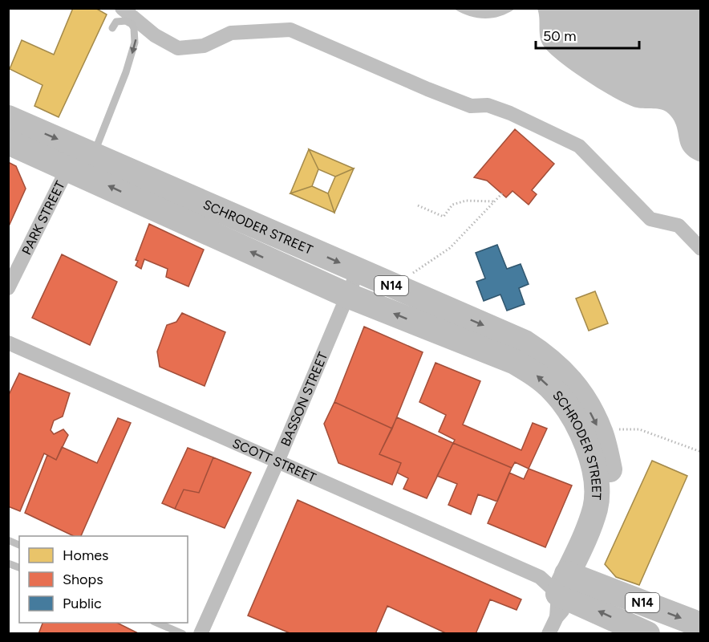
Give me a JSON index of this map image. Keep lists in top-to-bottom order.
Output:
{
  "streets": {
    "highway": ["SCHRODER STREET", "N14", "SCOTT STREET"],
    "street": ["PARK STREET", "BASSON STREET"]
  },
  "crossings": [
    ["PARK STREET", "SCHRODER STREET"],
    ["SCHRODER STREET", "BASSON STREET"],
    ["SCHRODER STREET", "SCOTT STREET"],
    ["BASSON STREET", "SCOTT STREET"]
  ],
  "legend": ["Homes", "Shops", "Public"],
  "scale_bar": "50 m"
}
